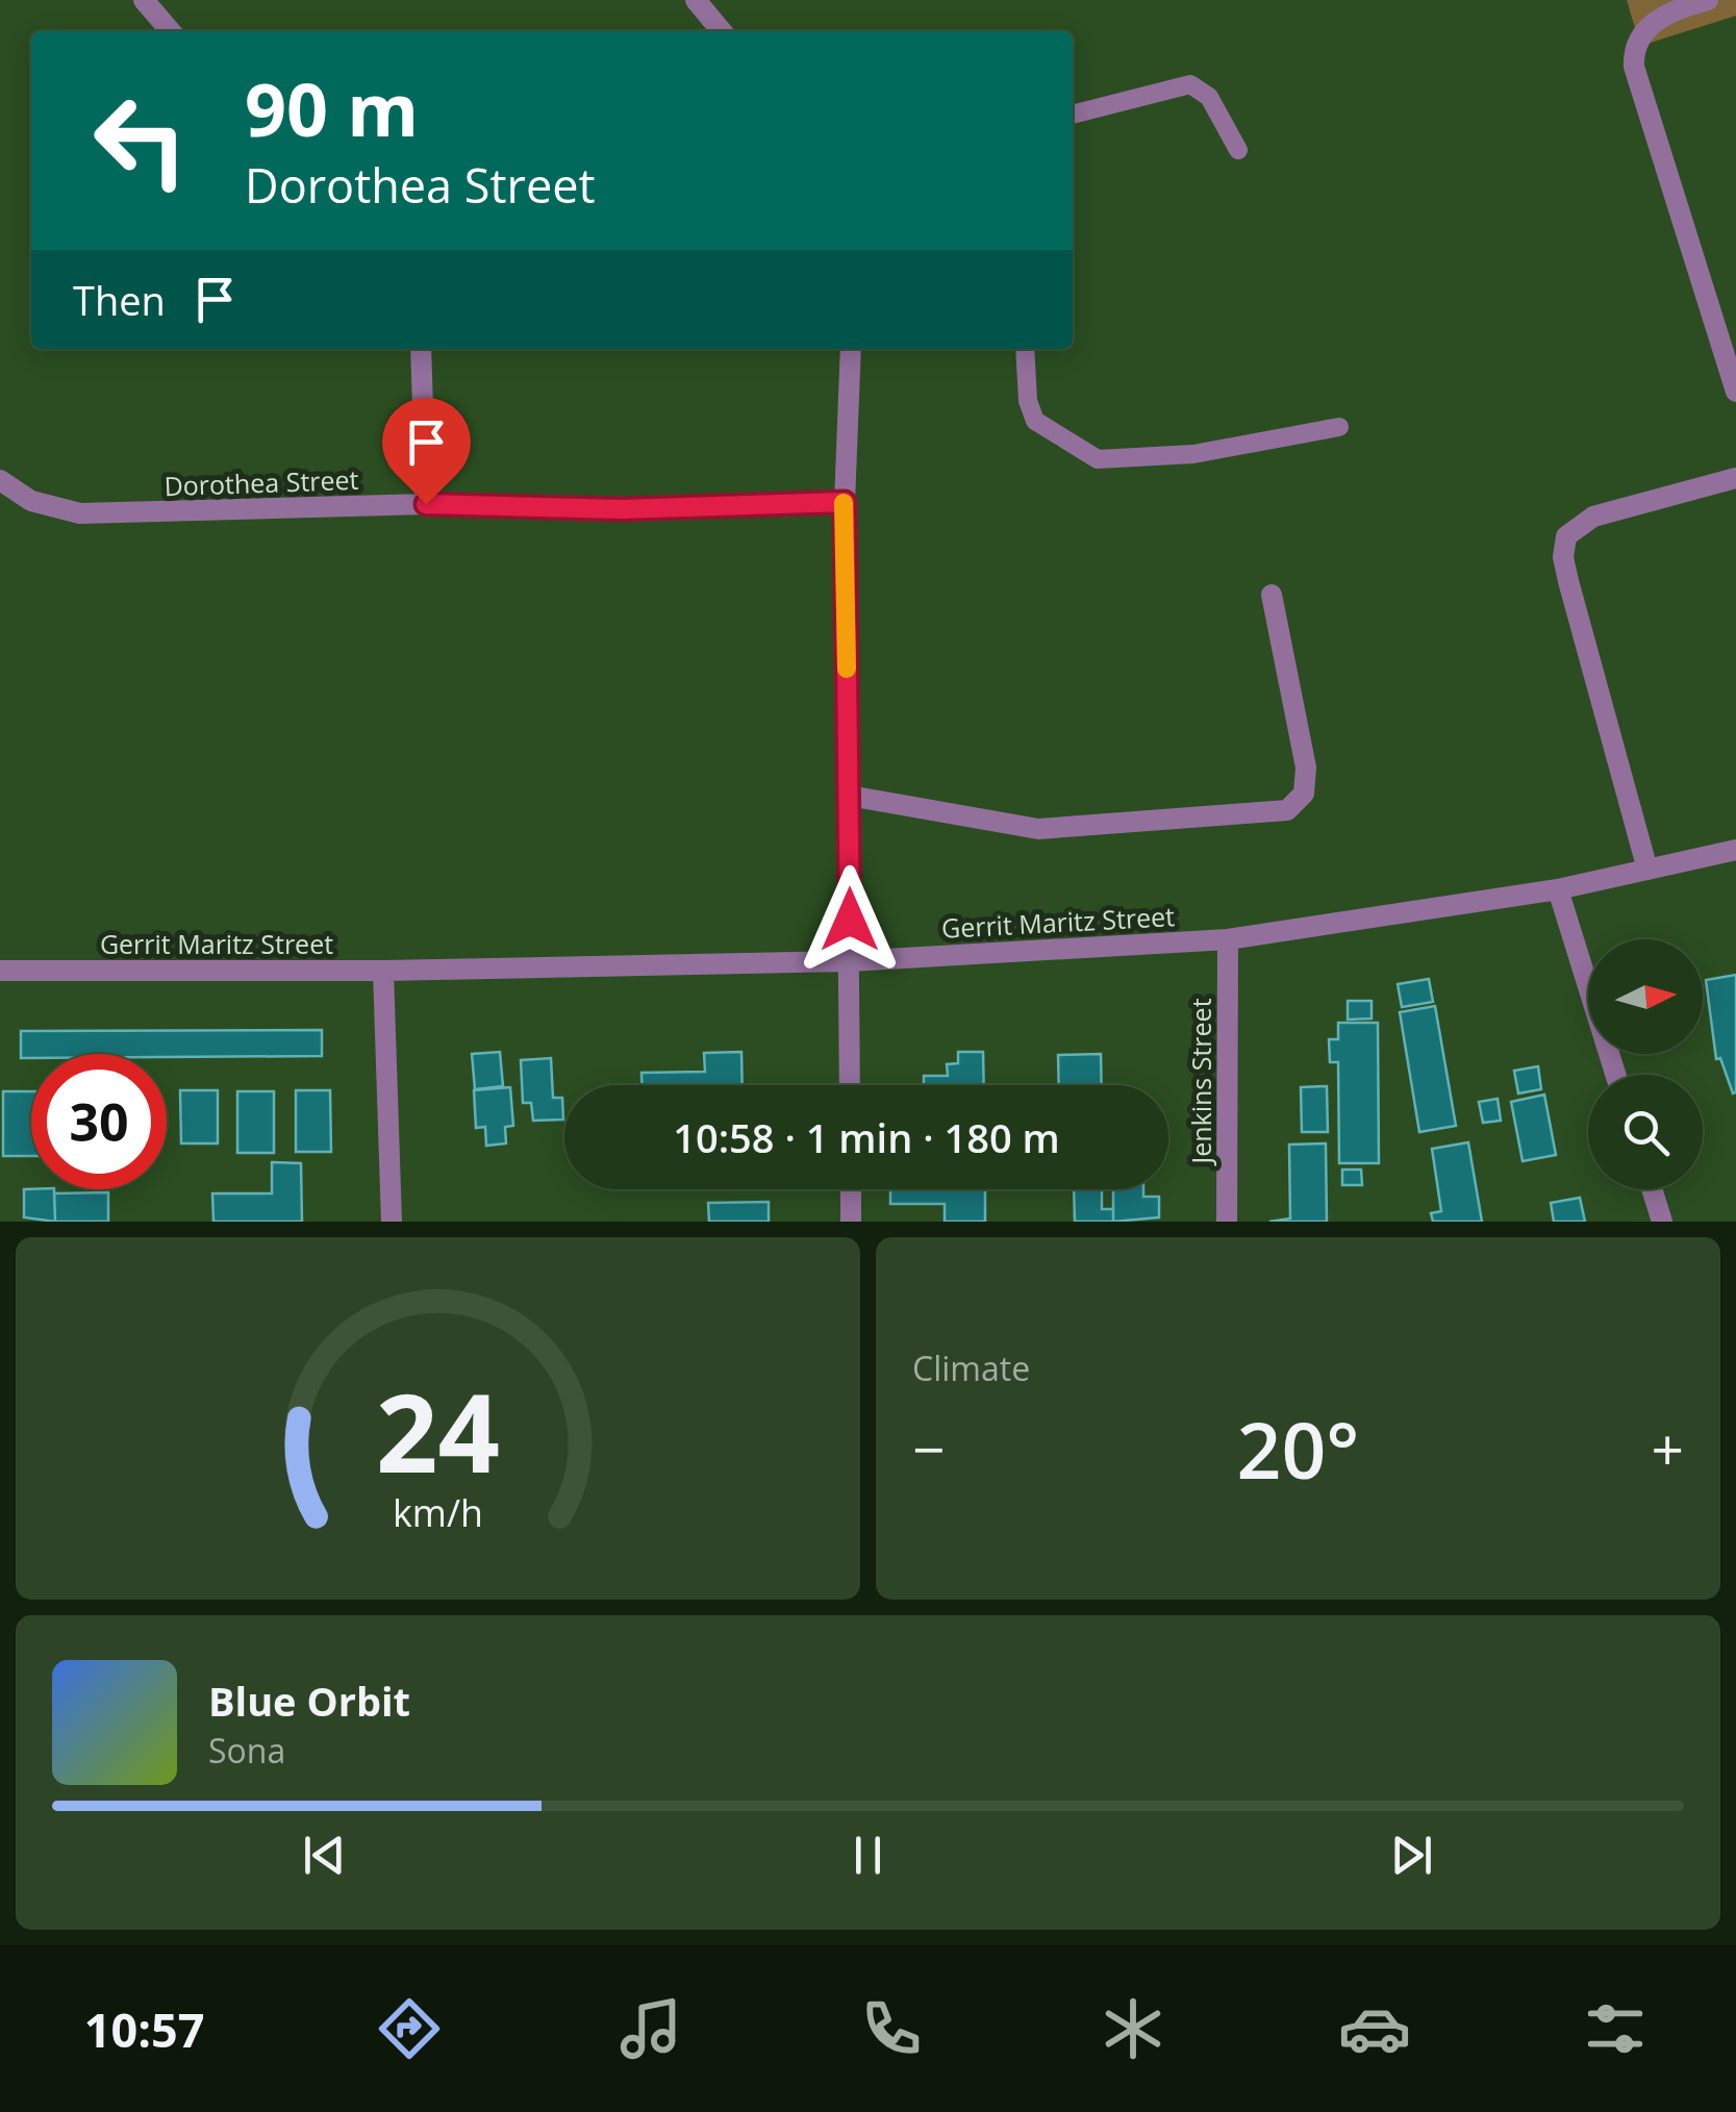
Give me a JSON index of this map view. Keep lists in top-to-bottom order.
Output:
{
  "streets": {
    "street": ["Dorothea Street", "Gerrit Maritz Street", "Jenkins Street"]
  },
  "crossings": [
    ["Gerrit Maritz Street", "Jenkins Street"]
  ],
  "north": "right",
  "page": {
    "turn": ["90 m", "Dorothea Street"],
    "then": "Then",
    "limit": "30",
    "trip": "10:58 · 1 min · 180 m",
    "tile": "Climate",
    "heat": ["−", "20°", "+"],
    "song": ["Blue Orbit", "Sona"],
    "tabs": "10:57",
    "gauge": ["24", "km/h"]
  }
}
